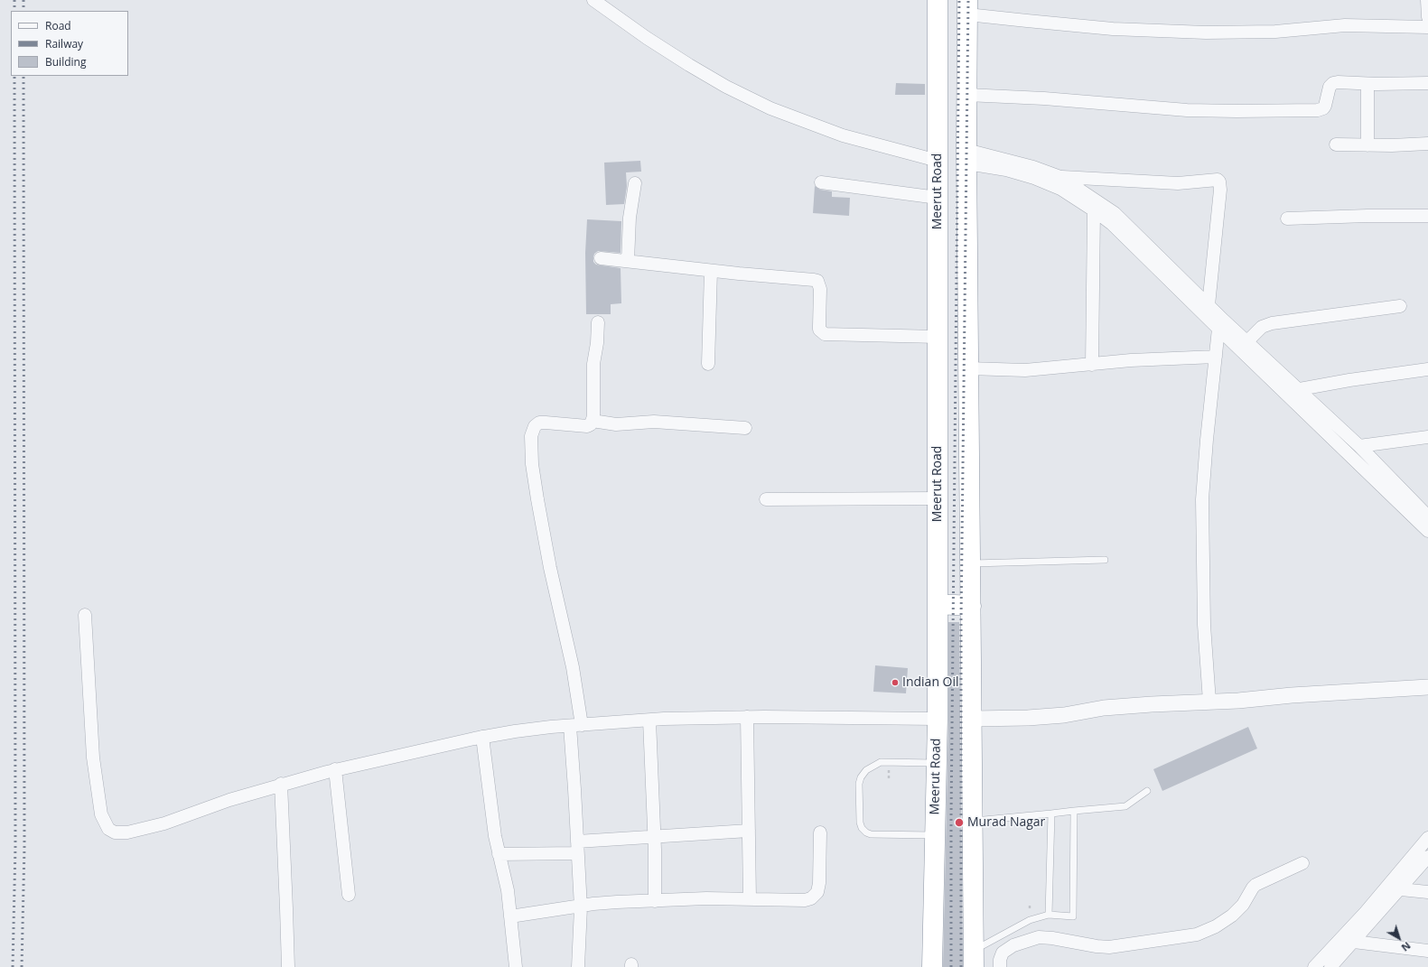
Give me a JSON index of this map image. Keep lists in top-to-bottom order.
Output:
{
  "streets": {
    "highway": ["Meerut Road"]
  },
  "places": ["Indian Oil", "Murad Nagar"],
  "legend": ["Road", "Railway", "Building"],
  "north": "bottom right"
}
